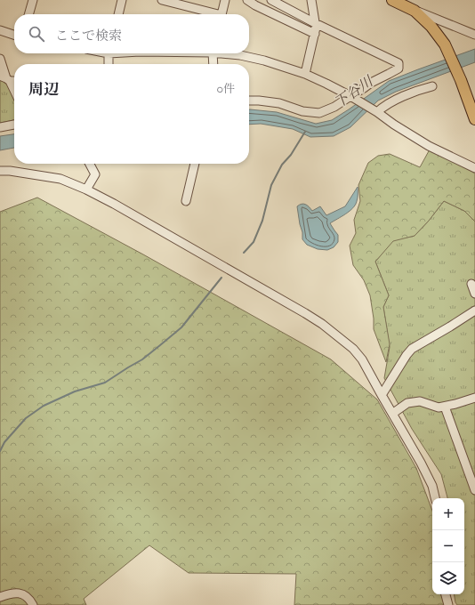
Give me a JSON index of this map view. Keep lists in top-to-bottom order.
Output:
{
  "water": ["下谷川"],
  "page": {
    "search": "ここで検索",
    "heading": ["周辺", "0件"],
    "map_buttons": ["+", "−"]
  }
}
